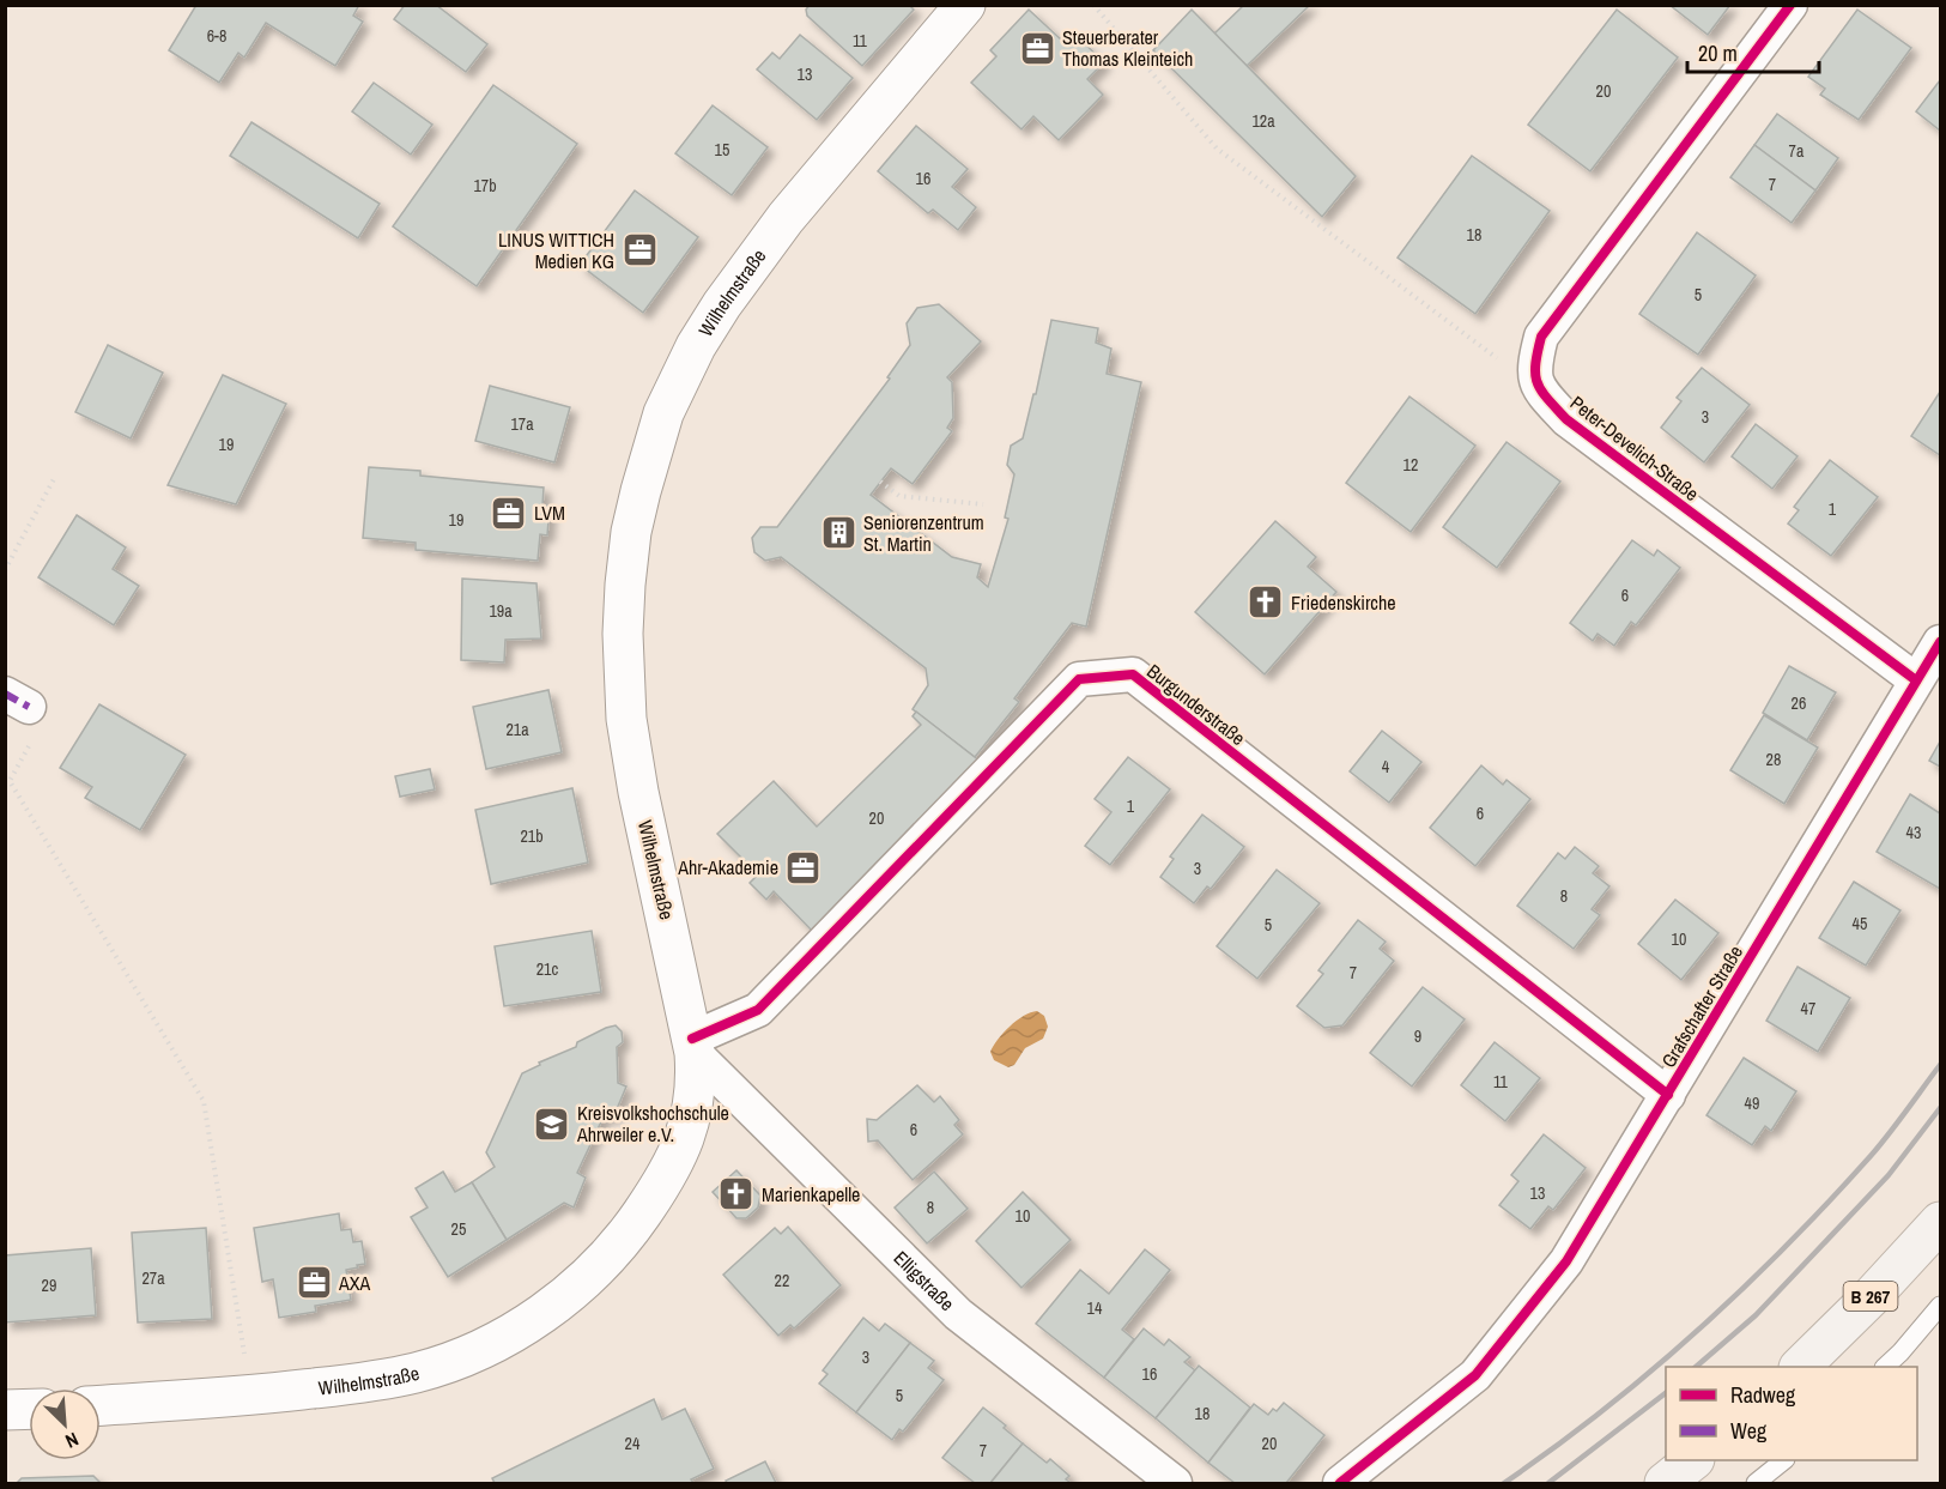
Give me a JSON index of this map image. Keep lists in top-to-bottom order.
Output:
{
  "streets": {
    "main road": ["Wilhelmstraße", "B 267"],
    "street": [
      "Peter-Develich-Straße",
      "Burgunderstraße",
      "Grafschafter Straße",
      "Elligstraße"
    ]
  },
  "crossings": [
    ["Wilhelmstraße", "Burgunderstraße"],
    ["Wilhelmstraße", "Elligstraße"],
    ["Peter-Develich-Straße", "Grafschafter Straße"],
    ["Burgunderstraße", "Grafschafter Straße"],
    ["Burgunderstraße", "Elligstraße"]
  ],
  "places": {
    "office": [
      "Steuerberater Thomas Kleinteich",
      "LINUS WITTICH Medien KG",
      "LVM",
      "Ahr-Akademie",
      "AXA"
    ],
    "building": ["Seniorenzentrum St. Martin"],
    "church": ["Friedenskirche", "Marienkapelle"],
    "school or university": ["Kreisvolkshochschule Ahrweiler e.V."]
  },
  "house_numbers": [
    "6-8",
    "11",
    "13",
    "20",
    "12a",
    "15",
    "7a",
    "16",
    "7",
    "17b",
    "18",
    "5",
    "3",
    "17a",
    "19",
    "12",
    "1",
    "19",
    "6",
    "19a",
    "26",
    "21a",
    "28",
    "4",
    "1",
    "6",
    "20",
    "43",
    "21b",
    "3",
    "8",
    "45",
    "5",
    "10",
    "21c",
    "7",
    "47",
    "9",
    "11",
    "49",
    "6",
    "13",
    "8",
    "10",
    "25",
    "27a",
    "22",
    "29",
    "14",
    "3",
    "16",
    "5",
    "18",
    "24",
    "20",
    "7"
  ],
  "legend": ["Radweg", "Weg"],
  "scale_bar": "20 m",
  "north": "bottom right"
}
